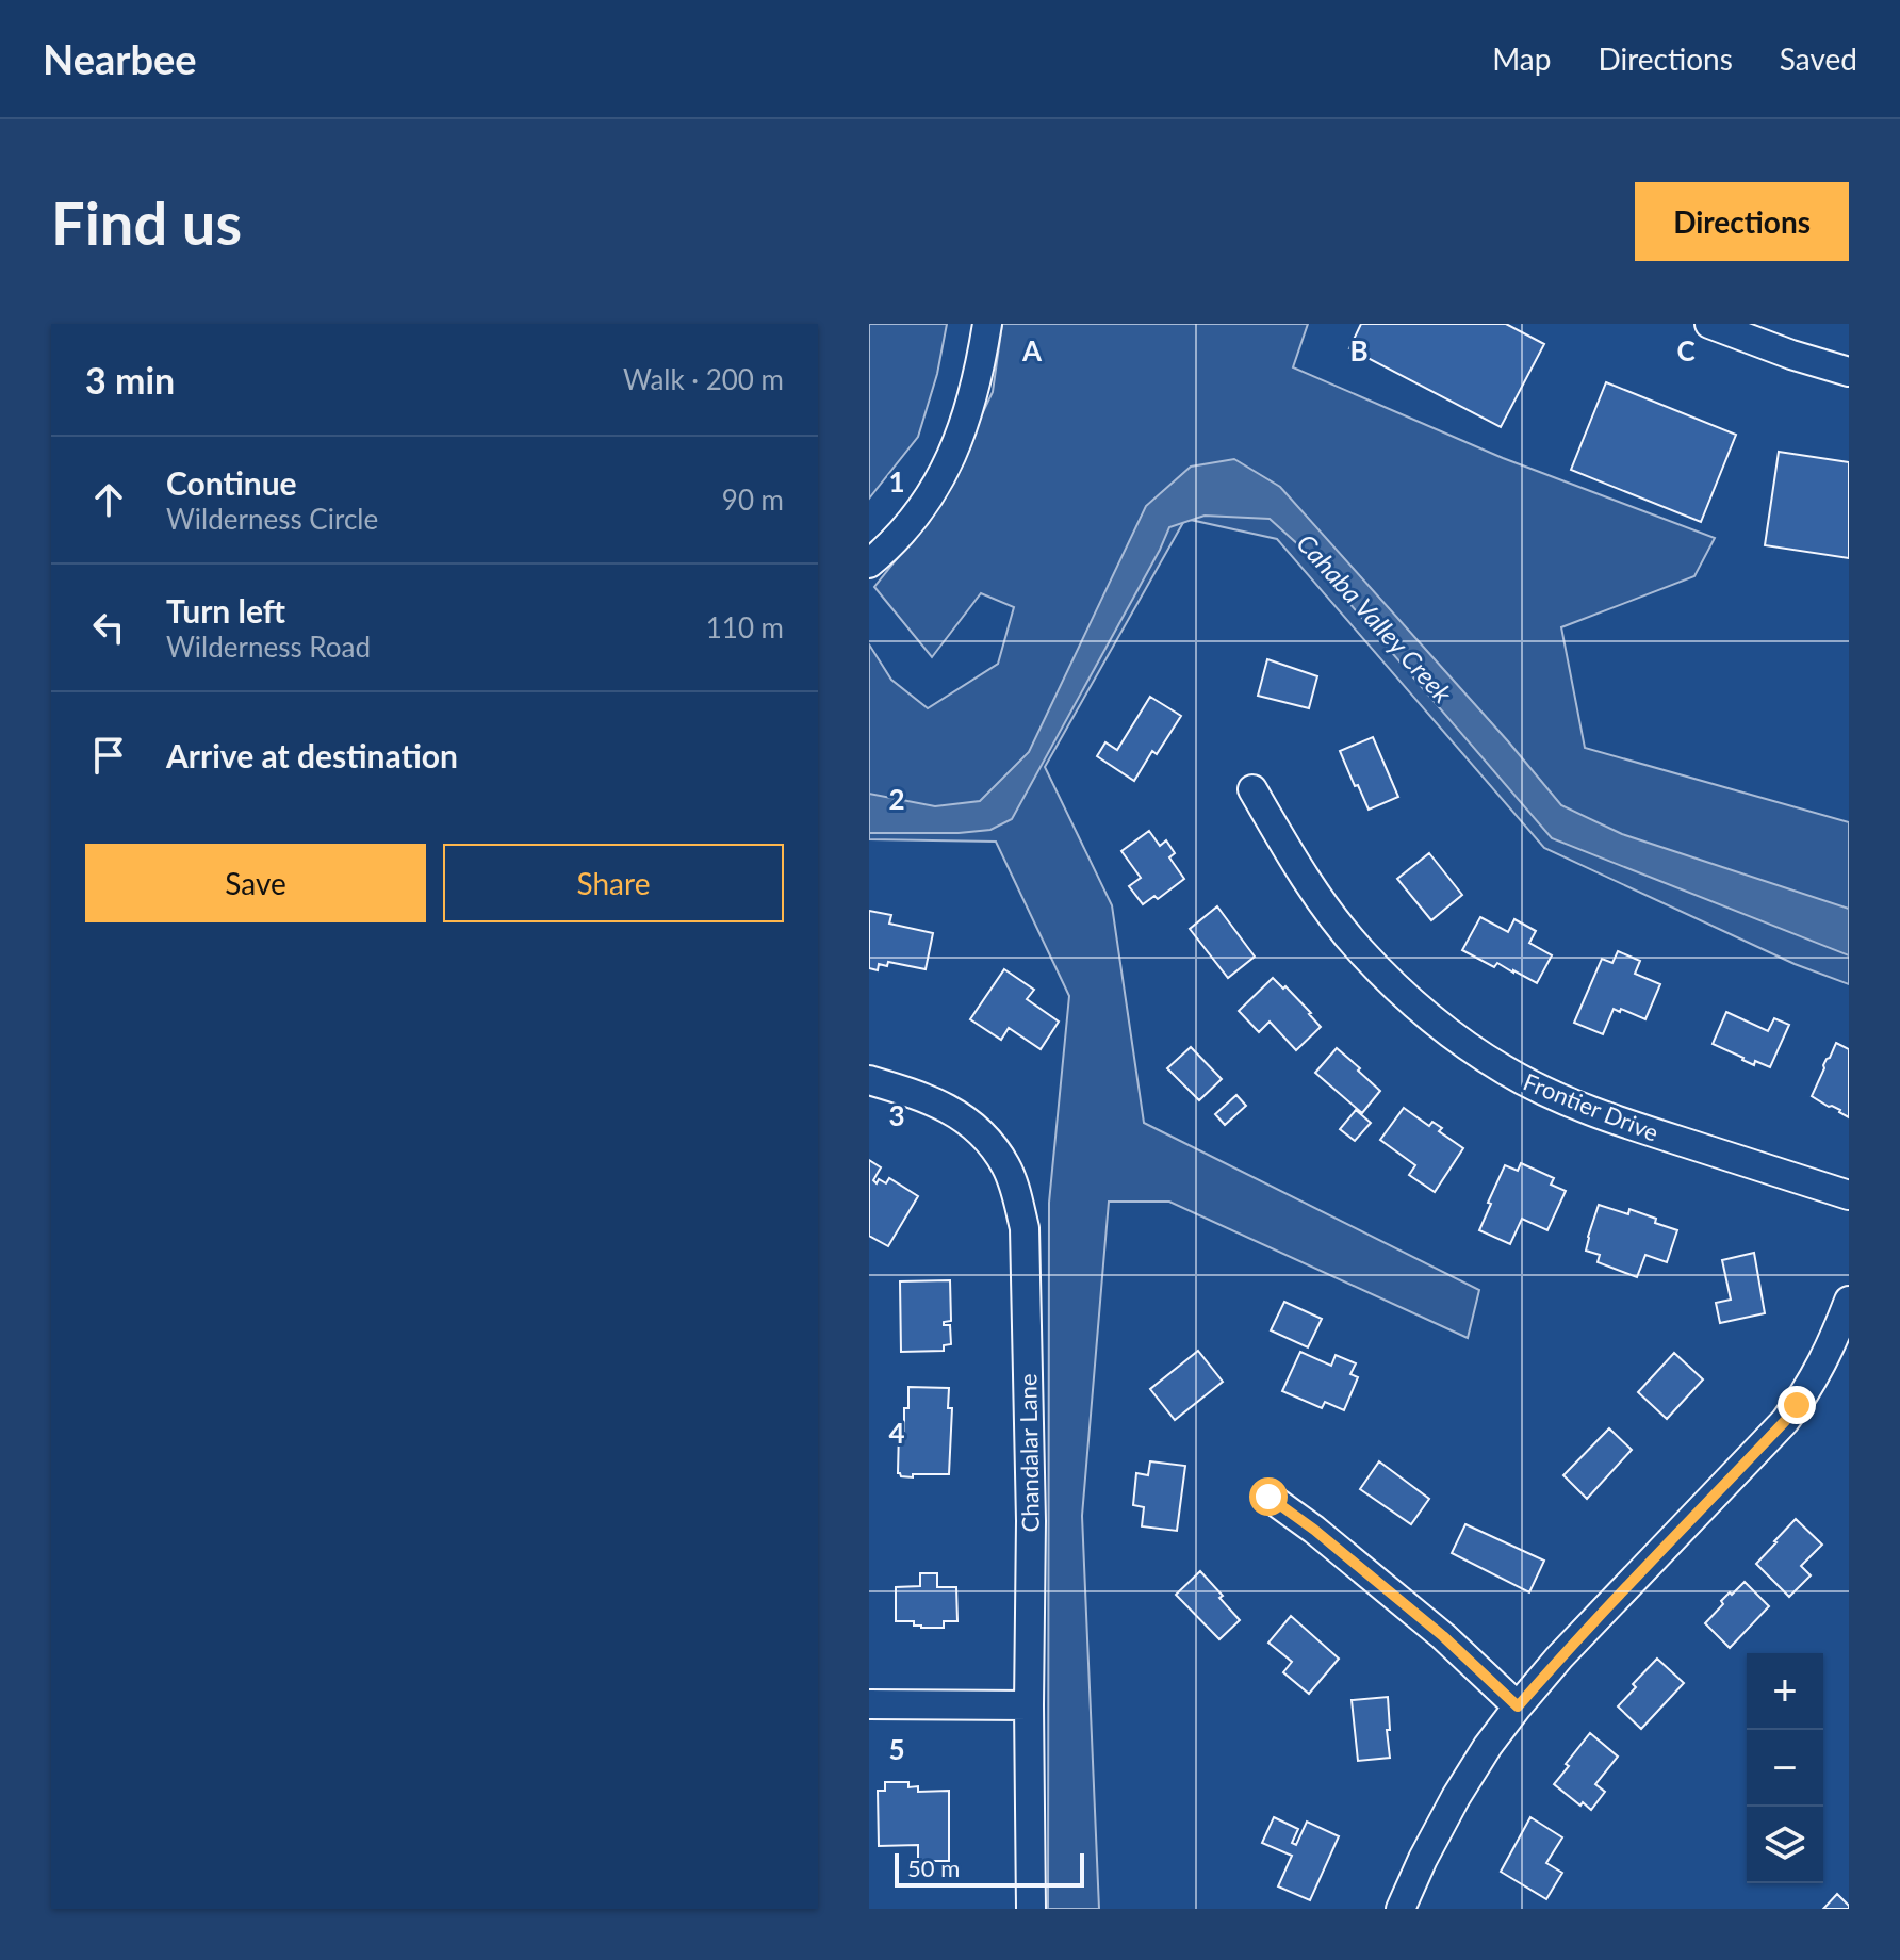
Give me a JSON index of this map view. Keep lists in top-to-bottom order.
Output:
{
  "streets": {
    "street": ["Frontier Drive", "Chandalar Lane"]
  },
  "water": ["Cahaba Valley Creek"],
  "scale_bar": "50 m",
  "page": {
    "header": "Nearbee",
    "nav": ["Map", "Directions", "Saved"],
    "buttons": [
      "Directions",
      ["Save", "Share"]
    ],
    "title": "Find us",
    "heading": ["3 min", "Walk · 200 m"],
    "list": [
      ["Continue", "Wilderness Circle", "90 m"],
      ["Turn left", "Wilderness Road", "110 m"],
      "Arrive at destination"
    ],
    "map_buttons": ["+", "−"],
    "scale": "50 m"
  },
  "grid": {
    "columns": ["A", "B", "C"],
    "rows": [
      "1",
      "2",
      "3",
      "4",
      "5"
    ]
  }
}
